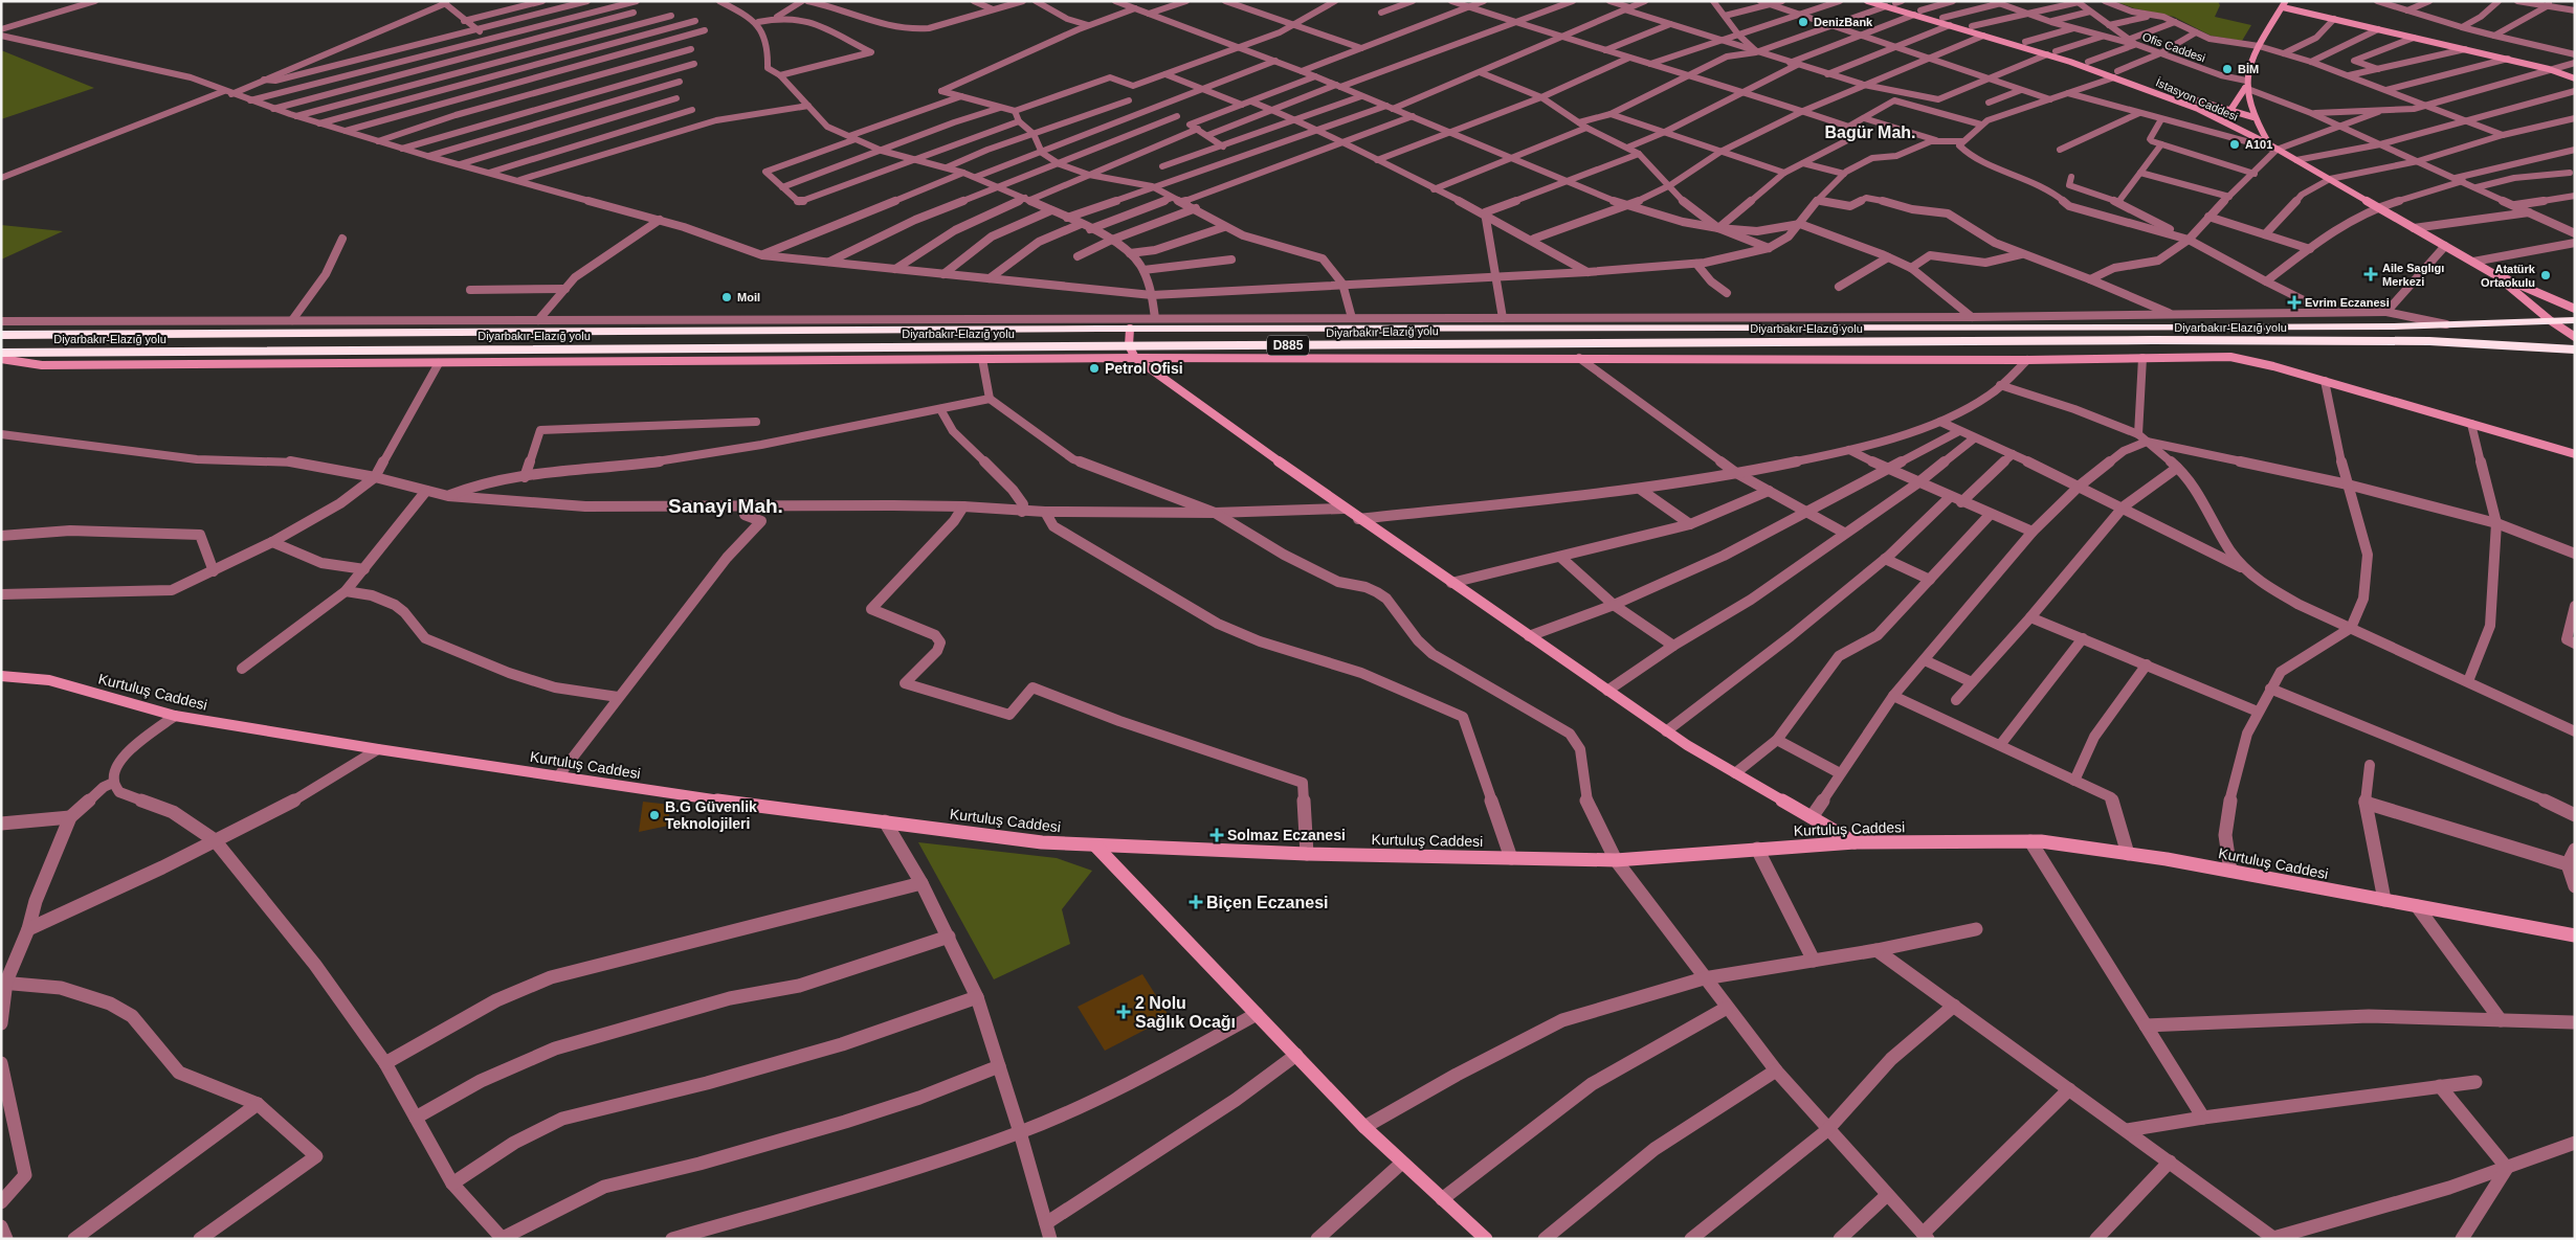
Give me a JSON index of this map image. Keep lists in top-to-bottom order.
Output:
{
  "streets": {
    "highway": ["Diyarbakır-Elazığ yolu", "D885"],
    "main road": ["İstasyon Caddesi", "Kurtuluş Caddesi"],
    "street": ["Ofis Caddesi"]
  },
  "districts": ["Bagür Mah.", "Sanayi Mah."],
  "places": {
    "other": [
      "DenizBank",
      "BİM",
      "A101",
      "Atatürk Ortaokulu",
      "Moil",
      "Petrol Ofisi",
      "B.G Güvenlik Teknolojileri"
    ],
    "health": [
      "Aile Saglıgı Merkezi",
      "Evrim Eczanesi",
      "Solmaz Eczanesi",
      "Biçen Eczanesi",
      "2 Nolu Sağlık Ocağı"
    ]
  }
}
